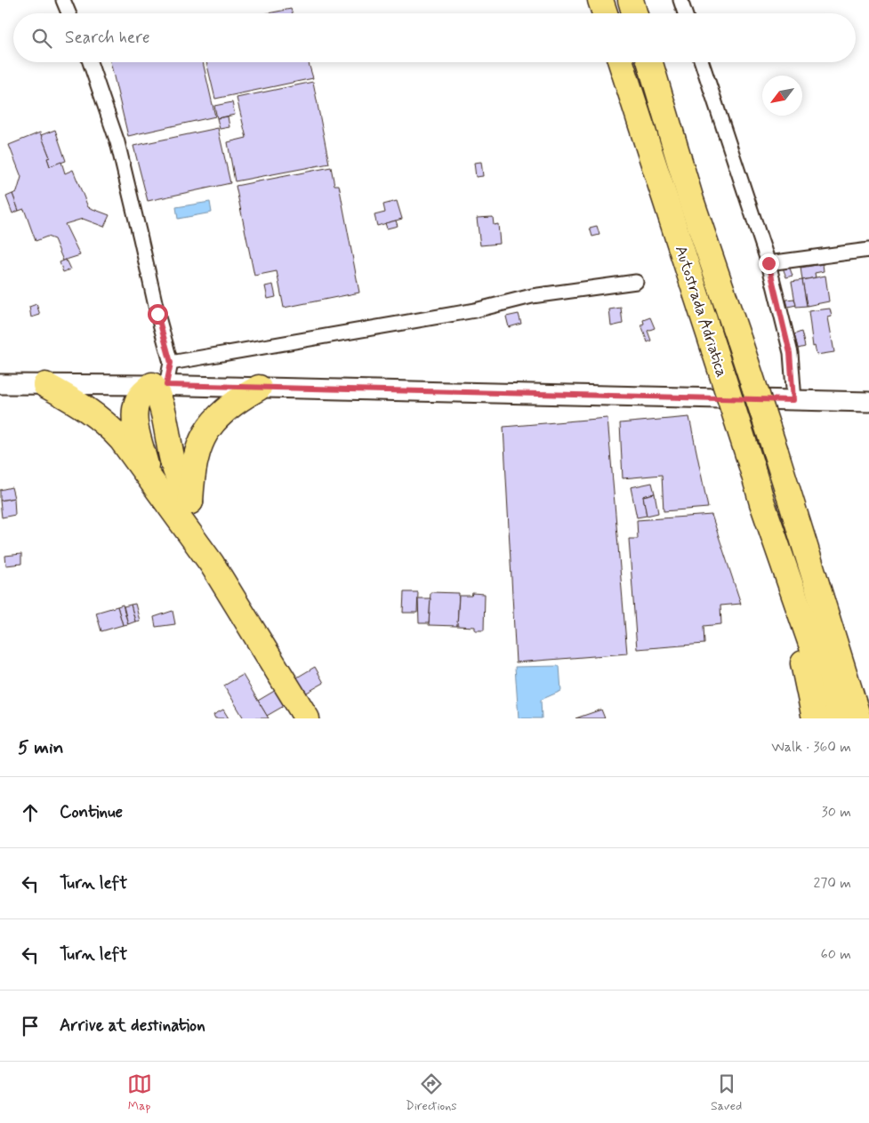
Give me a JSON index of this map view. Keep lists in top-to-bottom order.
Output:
{
  "streets": {
    "highway": ["Autostrada Adriatica"]
  },
  "north": "bottom left",
  "page": {
    "search": "Search here",
    "heading": ["5 min", "Walk · 360 m"],
    "list": [
      ["Continue", "30 m"],
      ["Turn left", "270 m"],
      ["Turn left", "60 m"],
      "Arrive at destination"
    ],
    "nav": ["Map", "Directions", "Saved"]
  }
}
